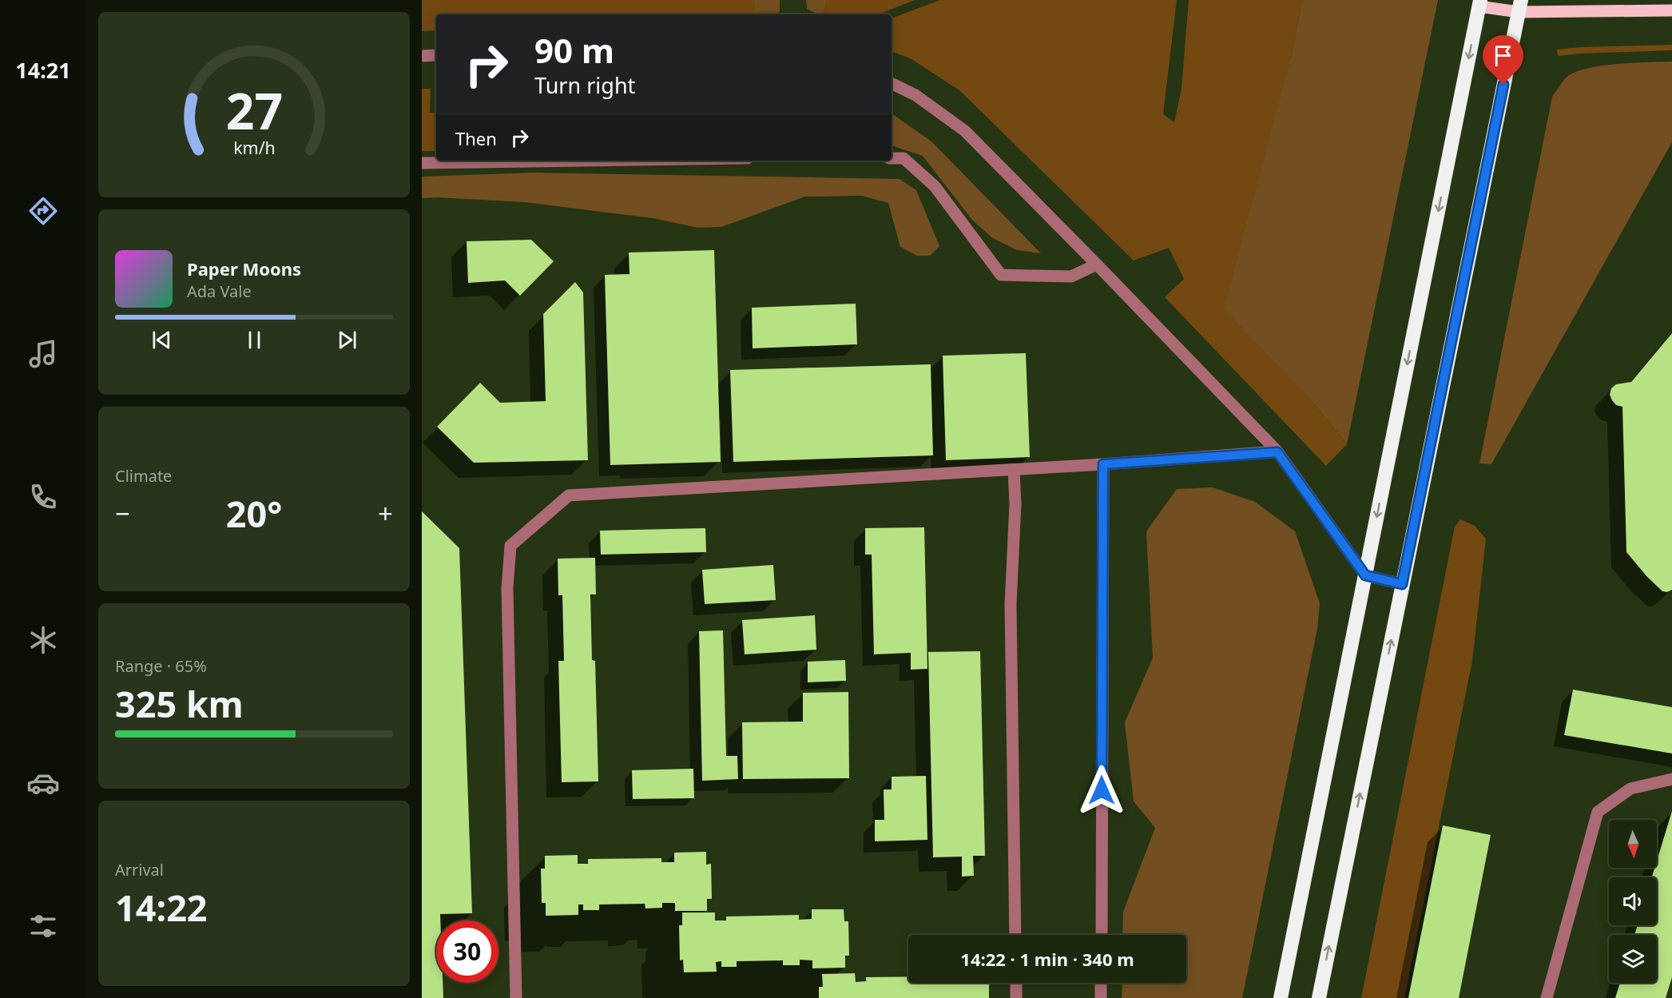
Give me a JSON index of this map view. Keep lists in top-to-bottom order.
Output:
{
  "north": "bottom",
  "page": {
    "tabs": "14:21",
    "turn": ["90 m", "Turn right"],
    "then": "Then",
    "song": ["Paper Moons", "Ada Vale"],
    "tile": [
      "Climate",
      ["Range · 65%", "325 km"],
      ["Arrival", "14:22"]
    ],
    "heat": ["−", "20°", "+"],
    "limit": "30",
    "trip": "14:22 · 1 min · 340 m",
    "gauge": ["27", "km/h"]
  }
}
